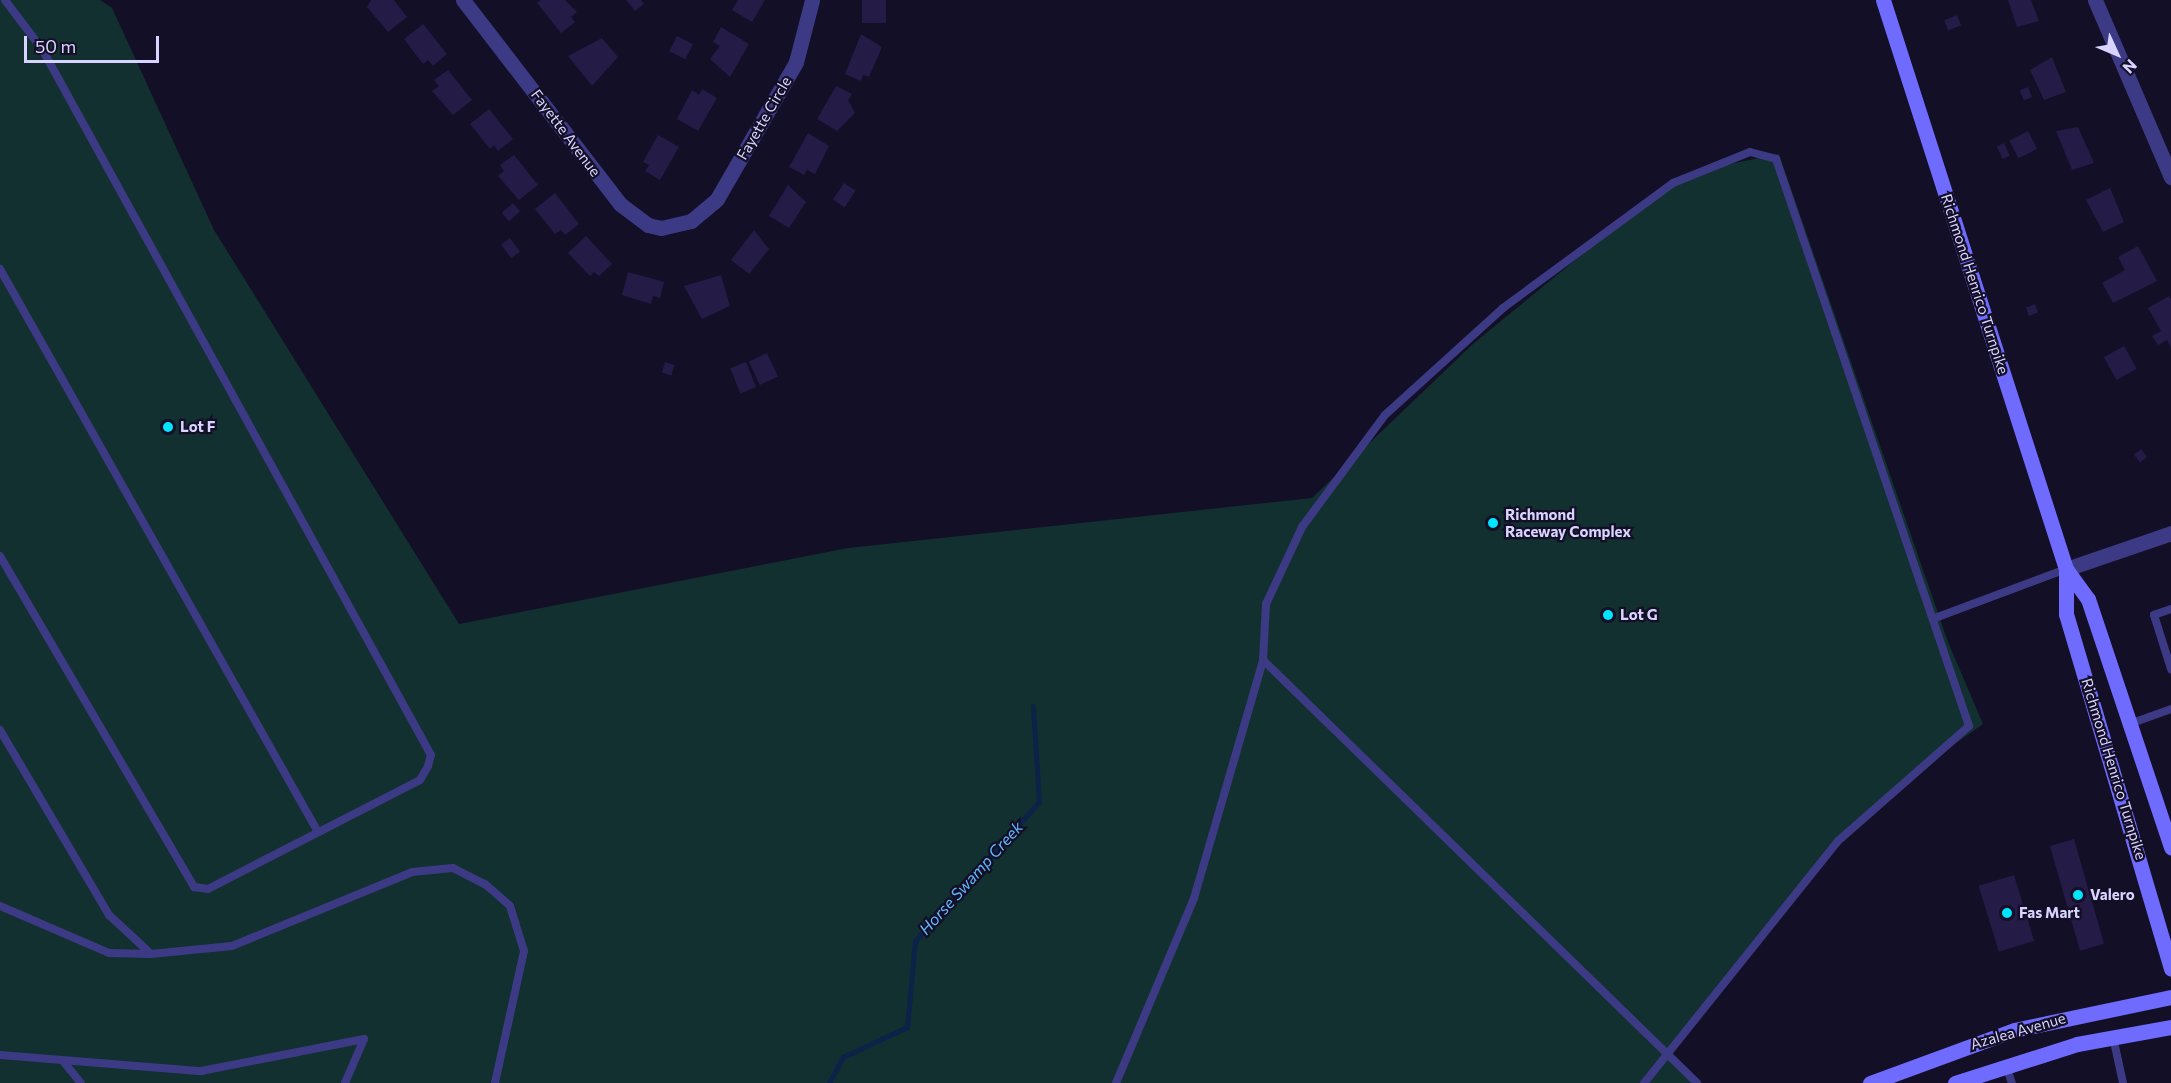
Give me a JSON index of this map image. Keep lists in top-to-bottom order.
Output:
{
  "streets": {
    "main road": ["Richmond Henrico Turnpike", "Azalea Avenue"],
    "street": ["Fayette Circle", "Fayette Avenue"]
  },
  "crossings": [
    ["Fayette Circle", "Fayette Avenue"]
  ],
  "water": ["Horse Swamp Creek"],
  "places": [
    "Lot F",
    "Richmond Raceway Complex",
    "Lot G",
    "Valero",
    "Fas Mart"
  ],
  "scale_bar": "50 m",
  "north": "bottom right"
}
